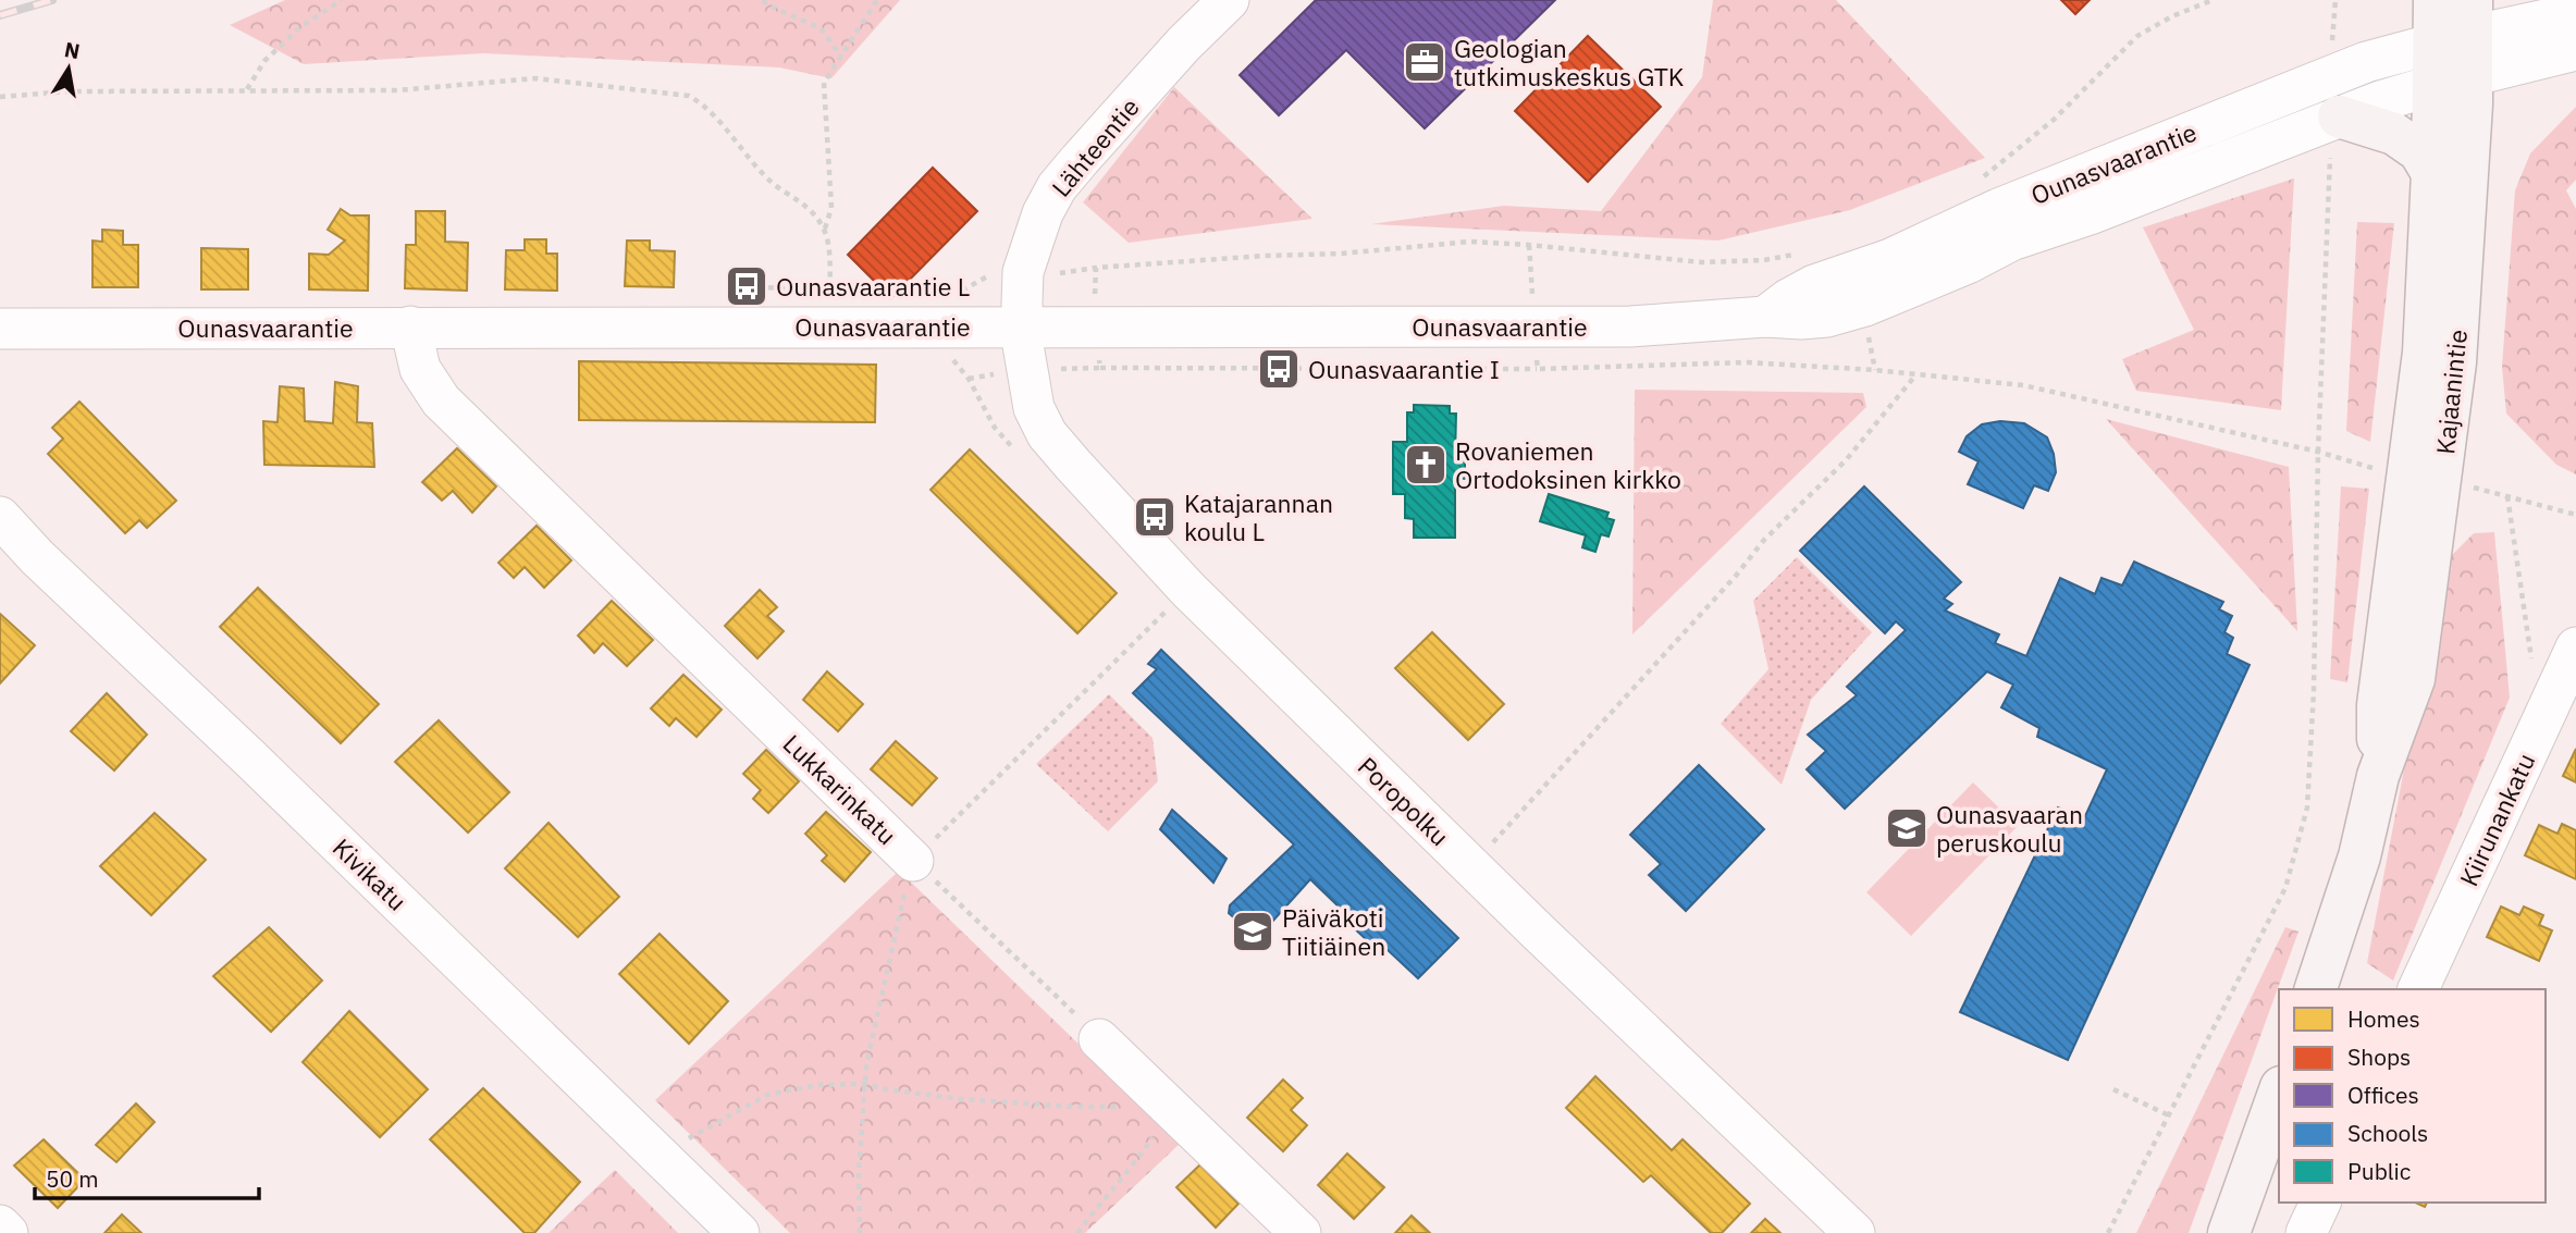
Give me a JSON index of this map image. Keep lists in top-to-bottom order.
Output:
{
  "streets": {
    "main road": ["Kajaanintie"],
    "street": [
      "Lähteentie",
      "Ounasvaarantie",
      "Lukkarinkatu",
      "Poropolku",
      "Kiirunankatu",
      "Kivikatu"
    ]
  },
  "crossings": [
    ["Lähteentie", "Ounasvaarantie"],
    ["Lähteentie", "Poropolku"],
    ["Ounasvaarantie", "Kajaanintie"],
    ["Ounasvaarantie", "Lukkarinkatu"],
    ["Ounasvaarantie", "Poropolku"]
  ],
  "places": {
    "office": ["Geologian tutkimuskeskus GTK"],
    "bus stop": ["Ounasvaarantie L", "Ounasvaarantie I", "Katajarannan koulu L"],
    "church": ["Rovaniemen Ortodoksinen kirkko"],
    "school or university": ["Ounasvaaran peruskoulu", "Päiväkoti Tiitiäinen"]
  },
  "legend": [
    "Homes",
    "Shops",
    "Offices",
    "Schools",
    "Public"
  ],
  "scale_bar": "50 m",
  "north": "top"
}
